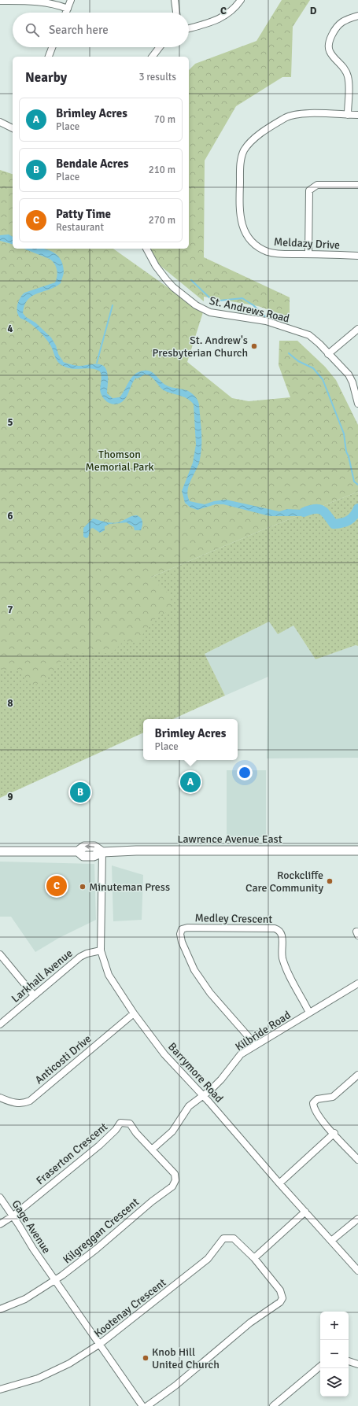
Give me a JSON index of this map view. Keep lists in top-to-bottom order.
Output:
{
  "streets": {
    "main road": ["Lawrence Avenue East"],
    "street": [
      "Meldazy Drive",
      "St. Andrews Road",
      "Medley Crescent",
      "Larkhall Avenue",
      "Kilbride Road",
      "Anticosti Drive",
      "Barrymore Road",
      "Fraserton Crescent",
      "Gage Avenue",
      "Kilgreggan Crescent",
      "Kootenay Crescent"
    ]
  },
  "crossings": [
    ["Lawrence Avenue East", "Barrymore Road"],
    ["Medley Crescent", "Kilbride Road"],
    ["Larkhall Avenue", "Barrymore Road"],
    ["Kilbride Road", "Barrymore Road"],
    ["Kilbride Road", "Fraserton Crescent"],
    ["Kilbride Road", "Kilgreggan Crescent"],
    ["Anticosti Drive", "Barrymore Road"],
    ["Fraserton Crescent", "Gage Avenue"],
    ["Fraserton Crescent", "Kilgreggan Crescent"],
    ["Gage Avenue", "Kilgreggan Crescent"],
    ["Gage Avenue", "Kootenay Crescent"]
  ],
  "parks": ["Thomson Memorial Park"],
  "places": [
    "St. Andrew's Presbyterian Church",
    "Rockcliffe Care Community",
    "Minuteman Press",
    "Knob Hill United Church"
  ],
  "page": {
    "search": "Search here",
    "heading": ["Nearby", "3 results"],
    "list": [
      {
        "mark": "A",
        "name": "Brimley Acres",
        "note": "Place",
        "value": "70 m"
      },
      {
        "mark": "B",
        "name": "Bendale Acres",
        "note": "Place",
        "value": "210 m"
      },
      {
        "mark": "C",
        "name": "Patty Time",
        "note": "Restaurant",
        "value": "270 m"
      }
    ],
    "popup": ["Brimley Acres", "Place"],
    "pins": ["A", "B", "C"],
    "map_buttons": ["+", "−"]
  },
  "grid": {
    "columns": ["C", "D"],
    "rows": [
      "4",
      "5",
      "6",
      "7",
      "8",
      "9"
    ]
  }
}
